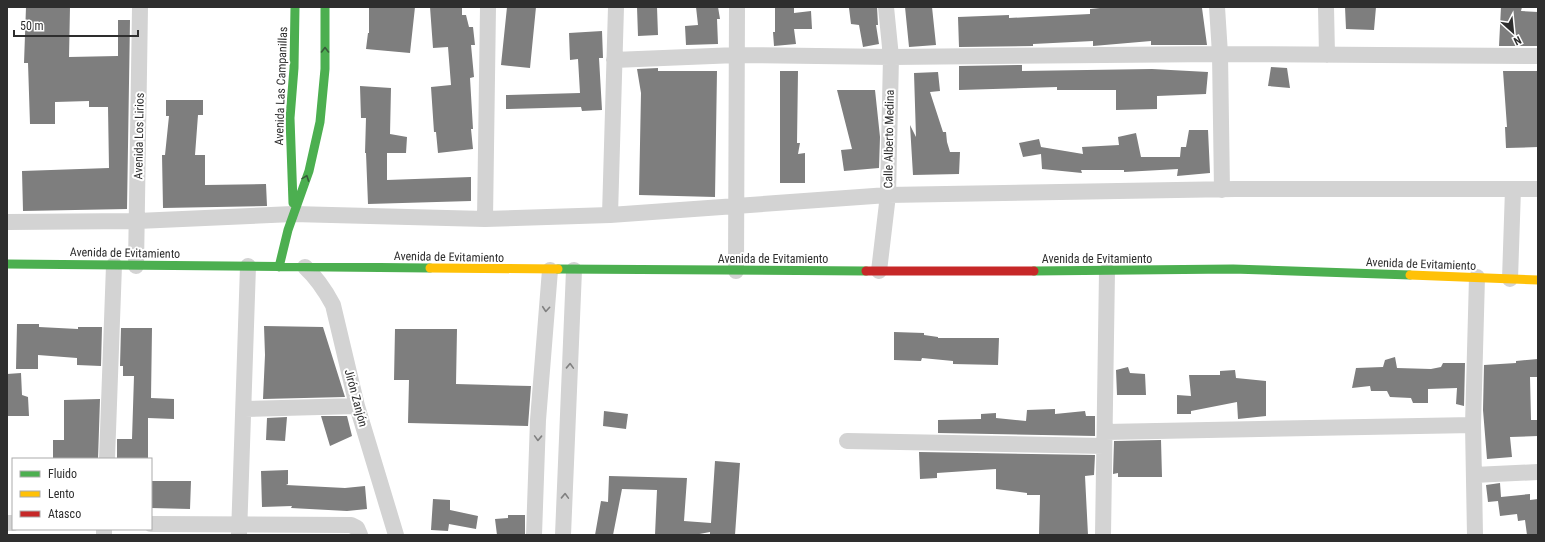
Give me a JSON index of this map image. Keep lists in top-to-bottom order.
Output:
{
  "streets": {
    "street": [
      "Avenida Las Campanillas",
      "Avenida Los Lirios",
      "Calle Alberto Medina",
      "Avenida de Evitamiento",
      "Jirón Zanjón"
    ]
  },
  "crossings": [
    ["Avenida Las Campanillas", "Avenida de Evitamiento"],
    ["Avenida Los Lirios", "Avenida de Evitamiento"],
    ["Calle Alberto Medina", "Avenida de Evitamiento"],
    ["Avenida de Evitamiento", "Jirón Zanjón"]
  ],
  "legend": ["Fluido", "Lento", "Atasco"],
  "scale_bar": "50 m",
  "north": "bottom right"
}
